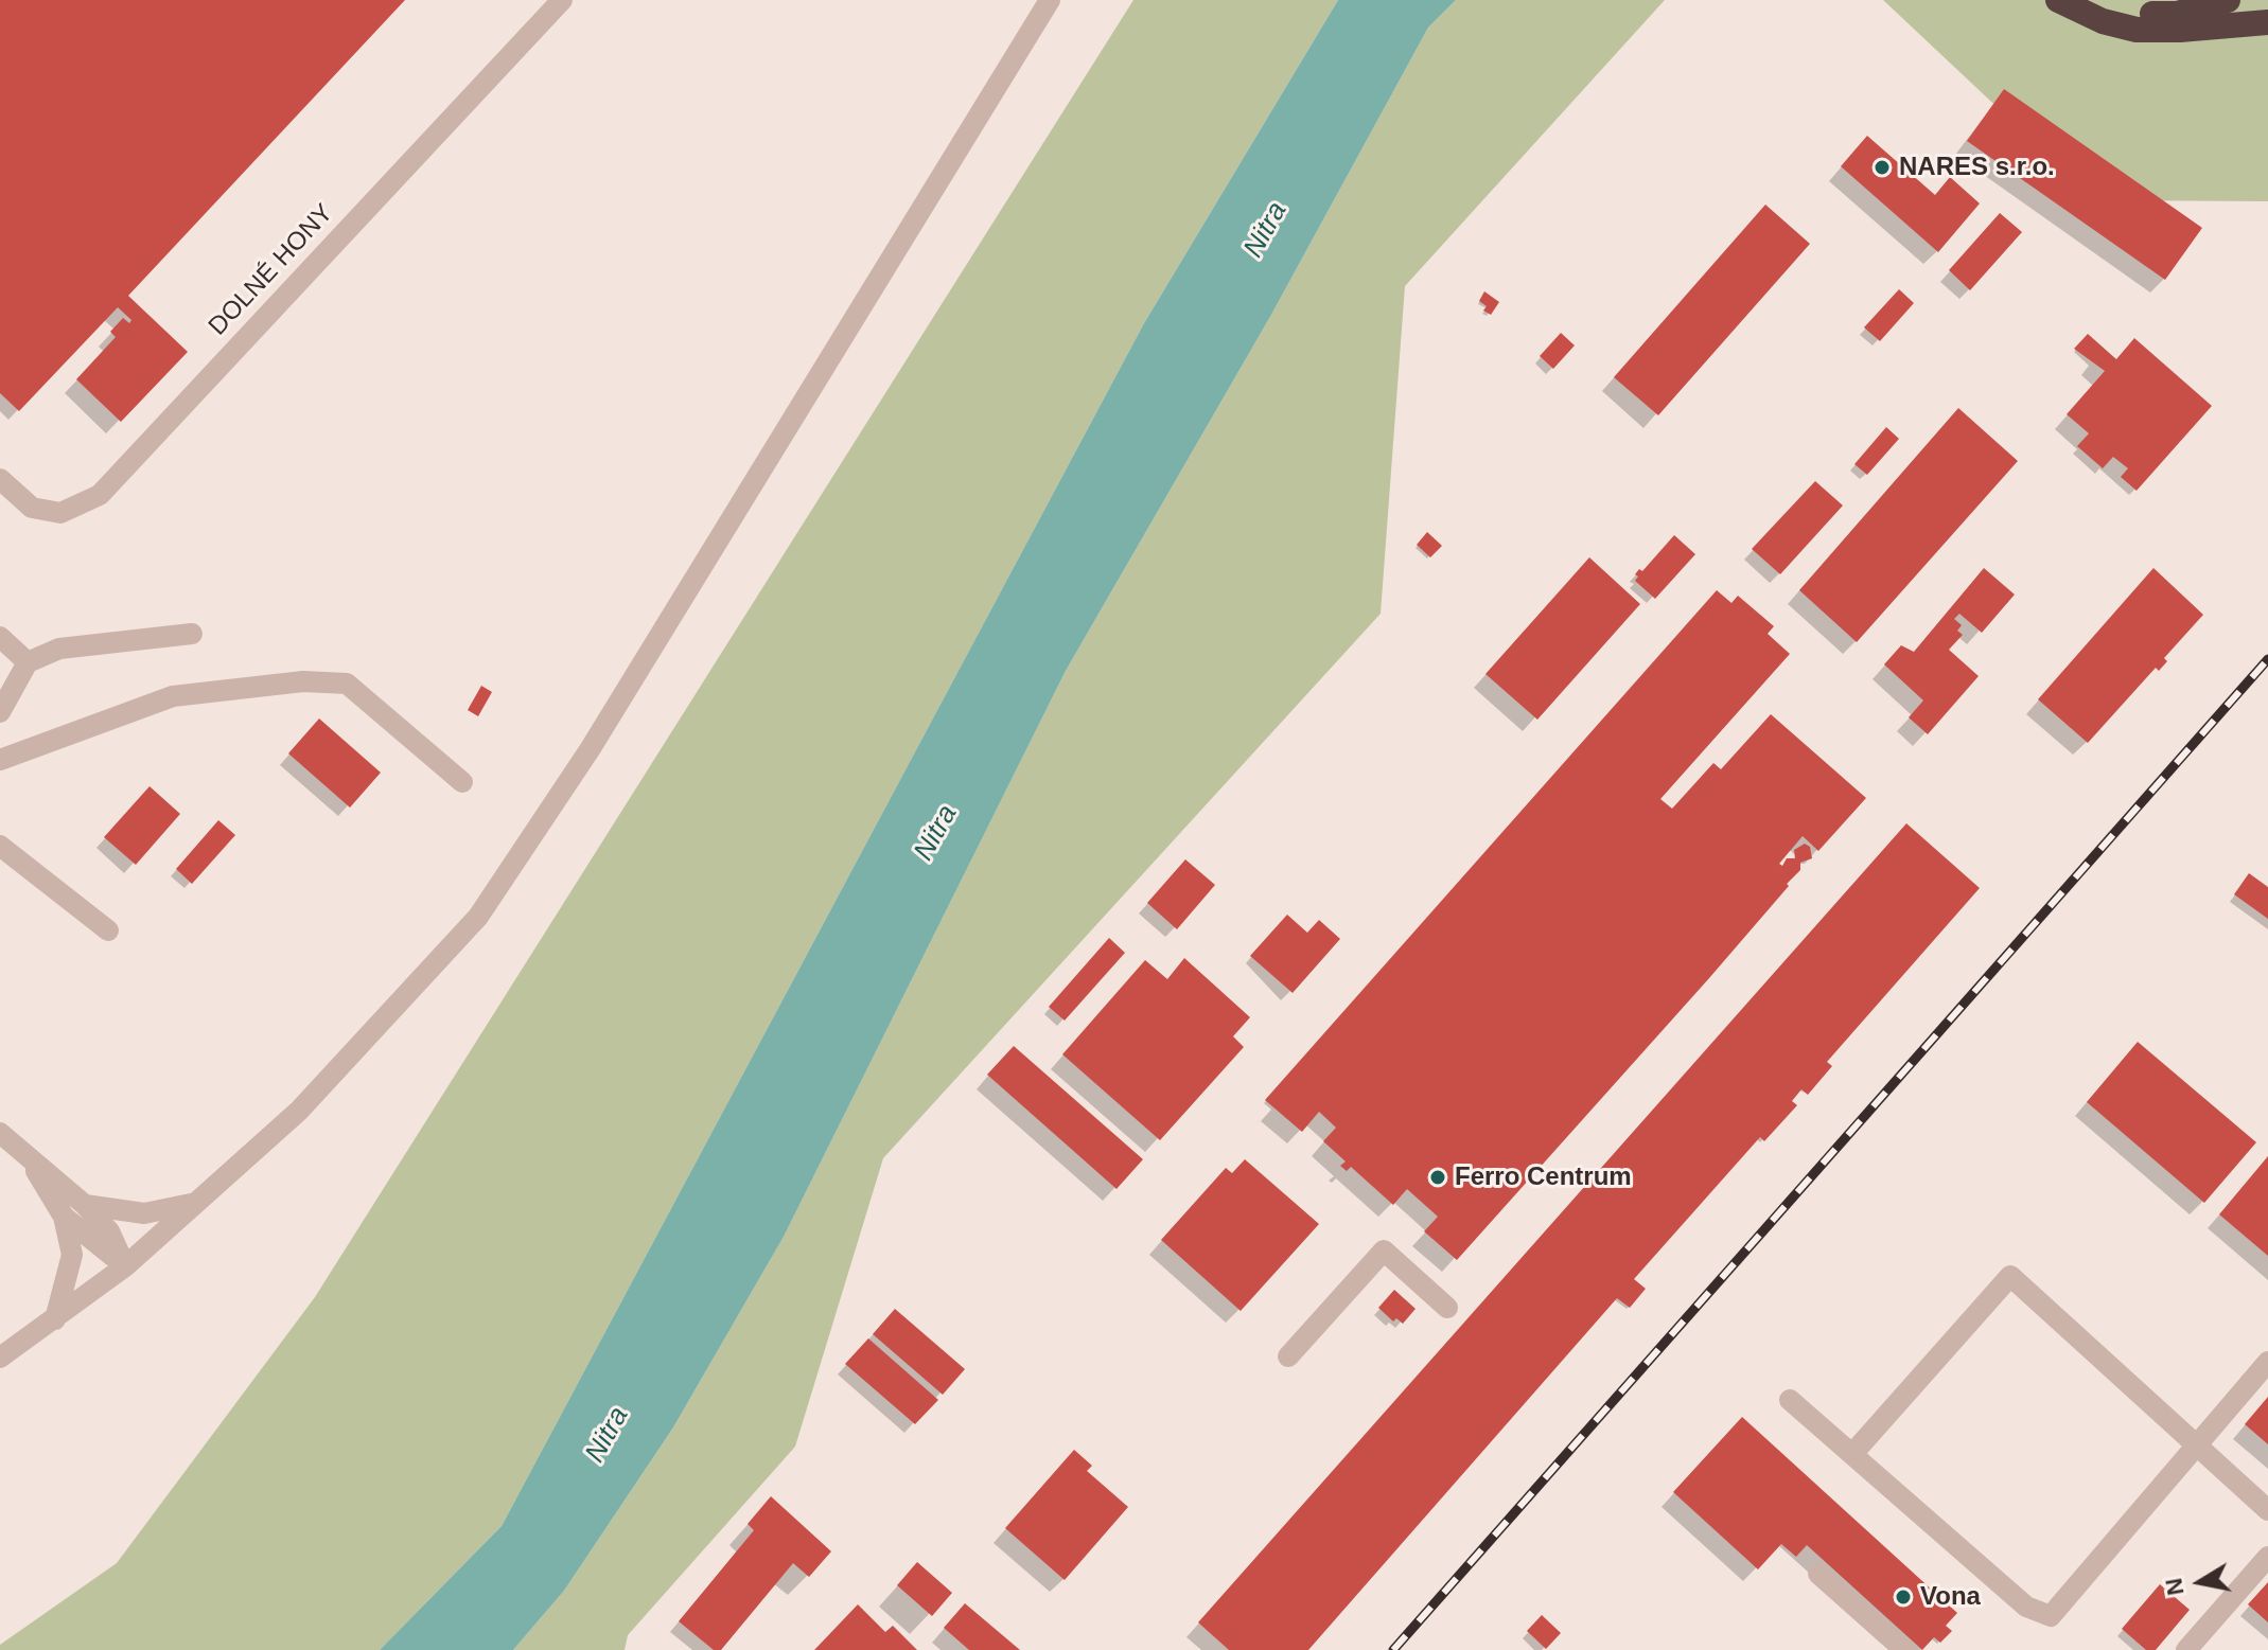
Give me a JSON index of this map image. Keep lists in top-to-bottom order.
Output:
{
  "streets": {
    "street": ["DOLNÉ HONY"]
  },
  "water": ["Nitra"],
  "places": ["NARES s.r.o.", "Ferro Centrum", "Vona"],
  "north": "left"
}
